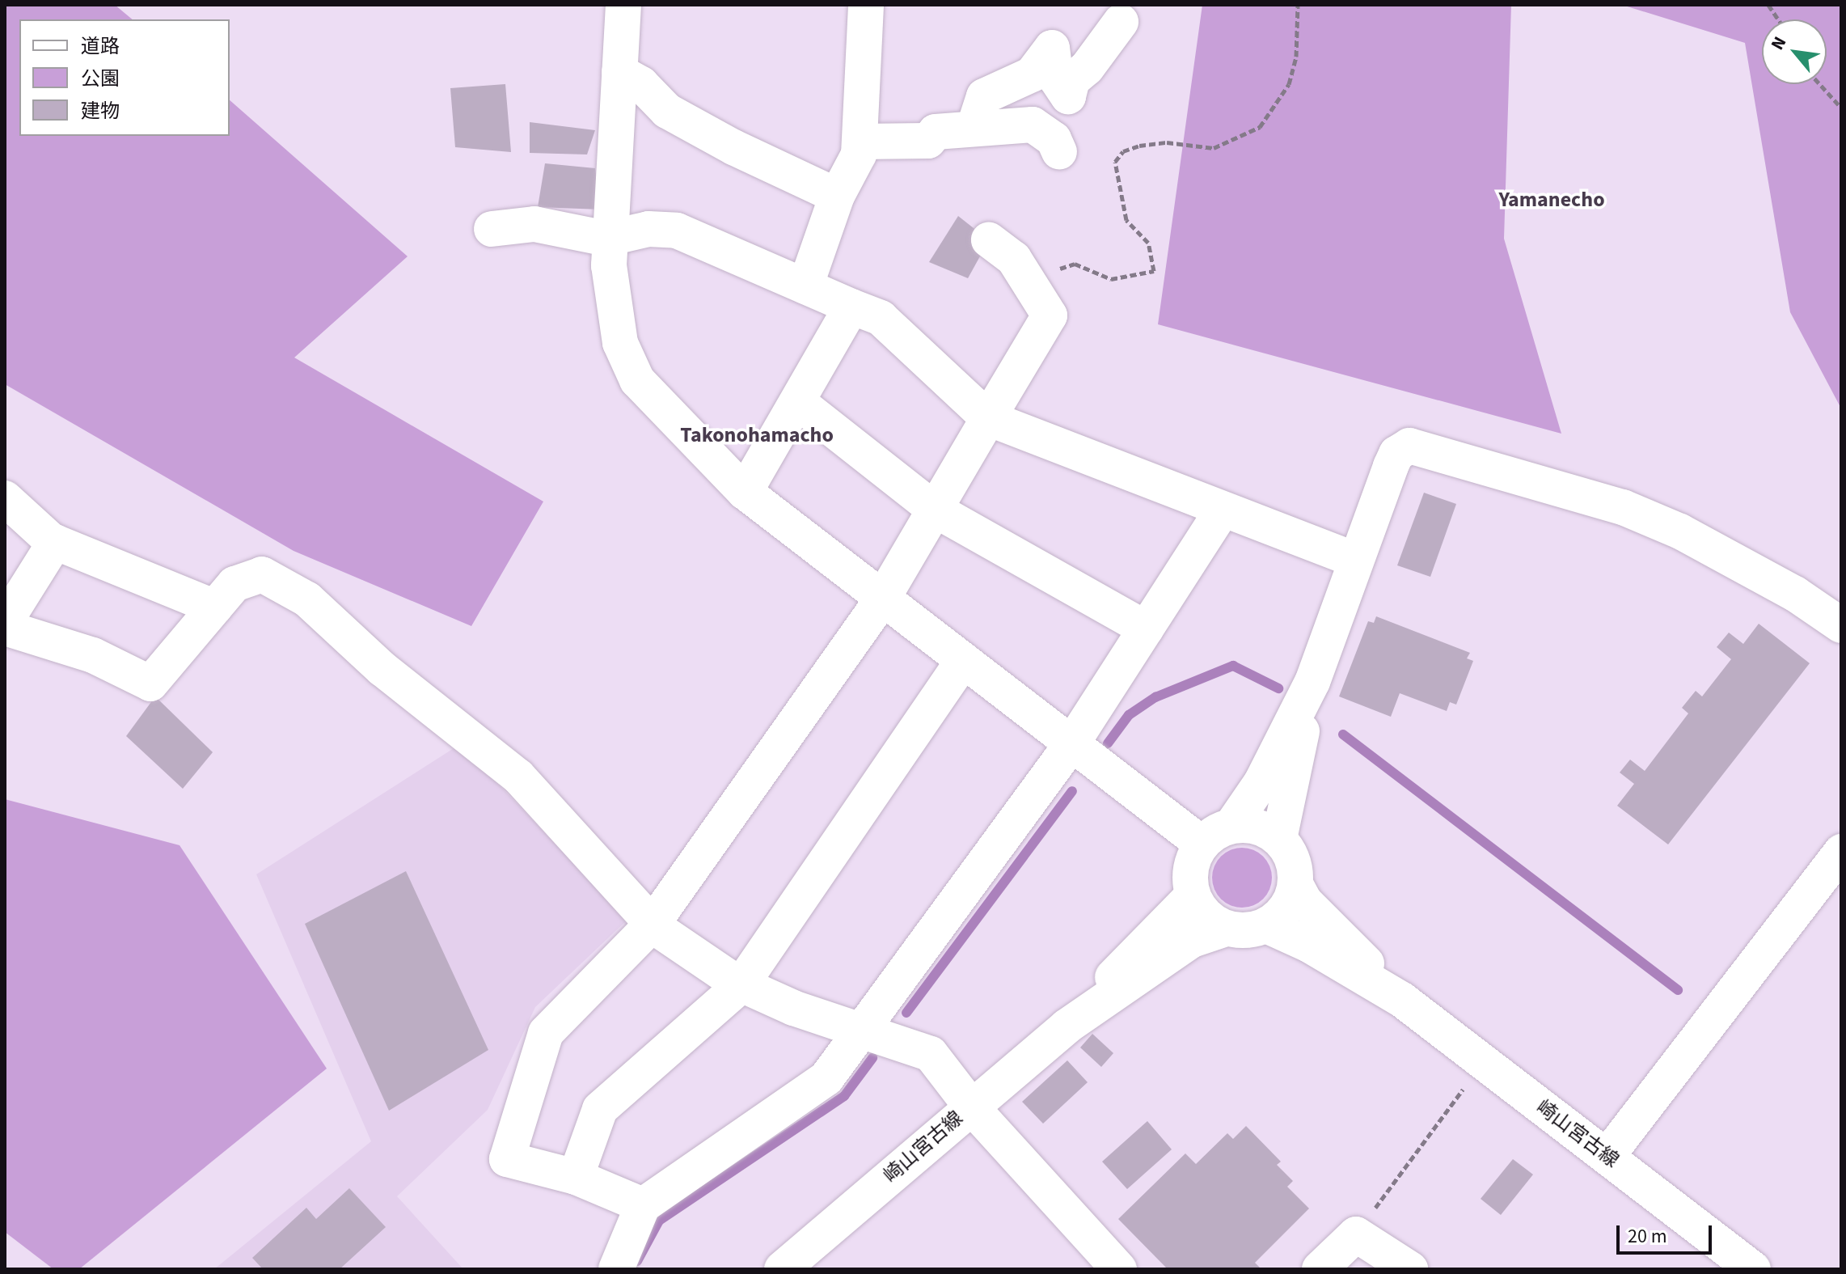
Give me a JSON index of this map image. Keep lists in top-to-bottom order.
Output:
{
  "streets": {
    "street": ["崎山宮古線"]
  },
  "districts": ["Yamanecho", "Takonohamacho"],
  "legend": ["道路", "公園", "建物"],
  "scale_bar": "20 m",
  "north": "top left"
}
